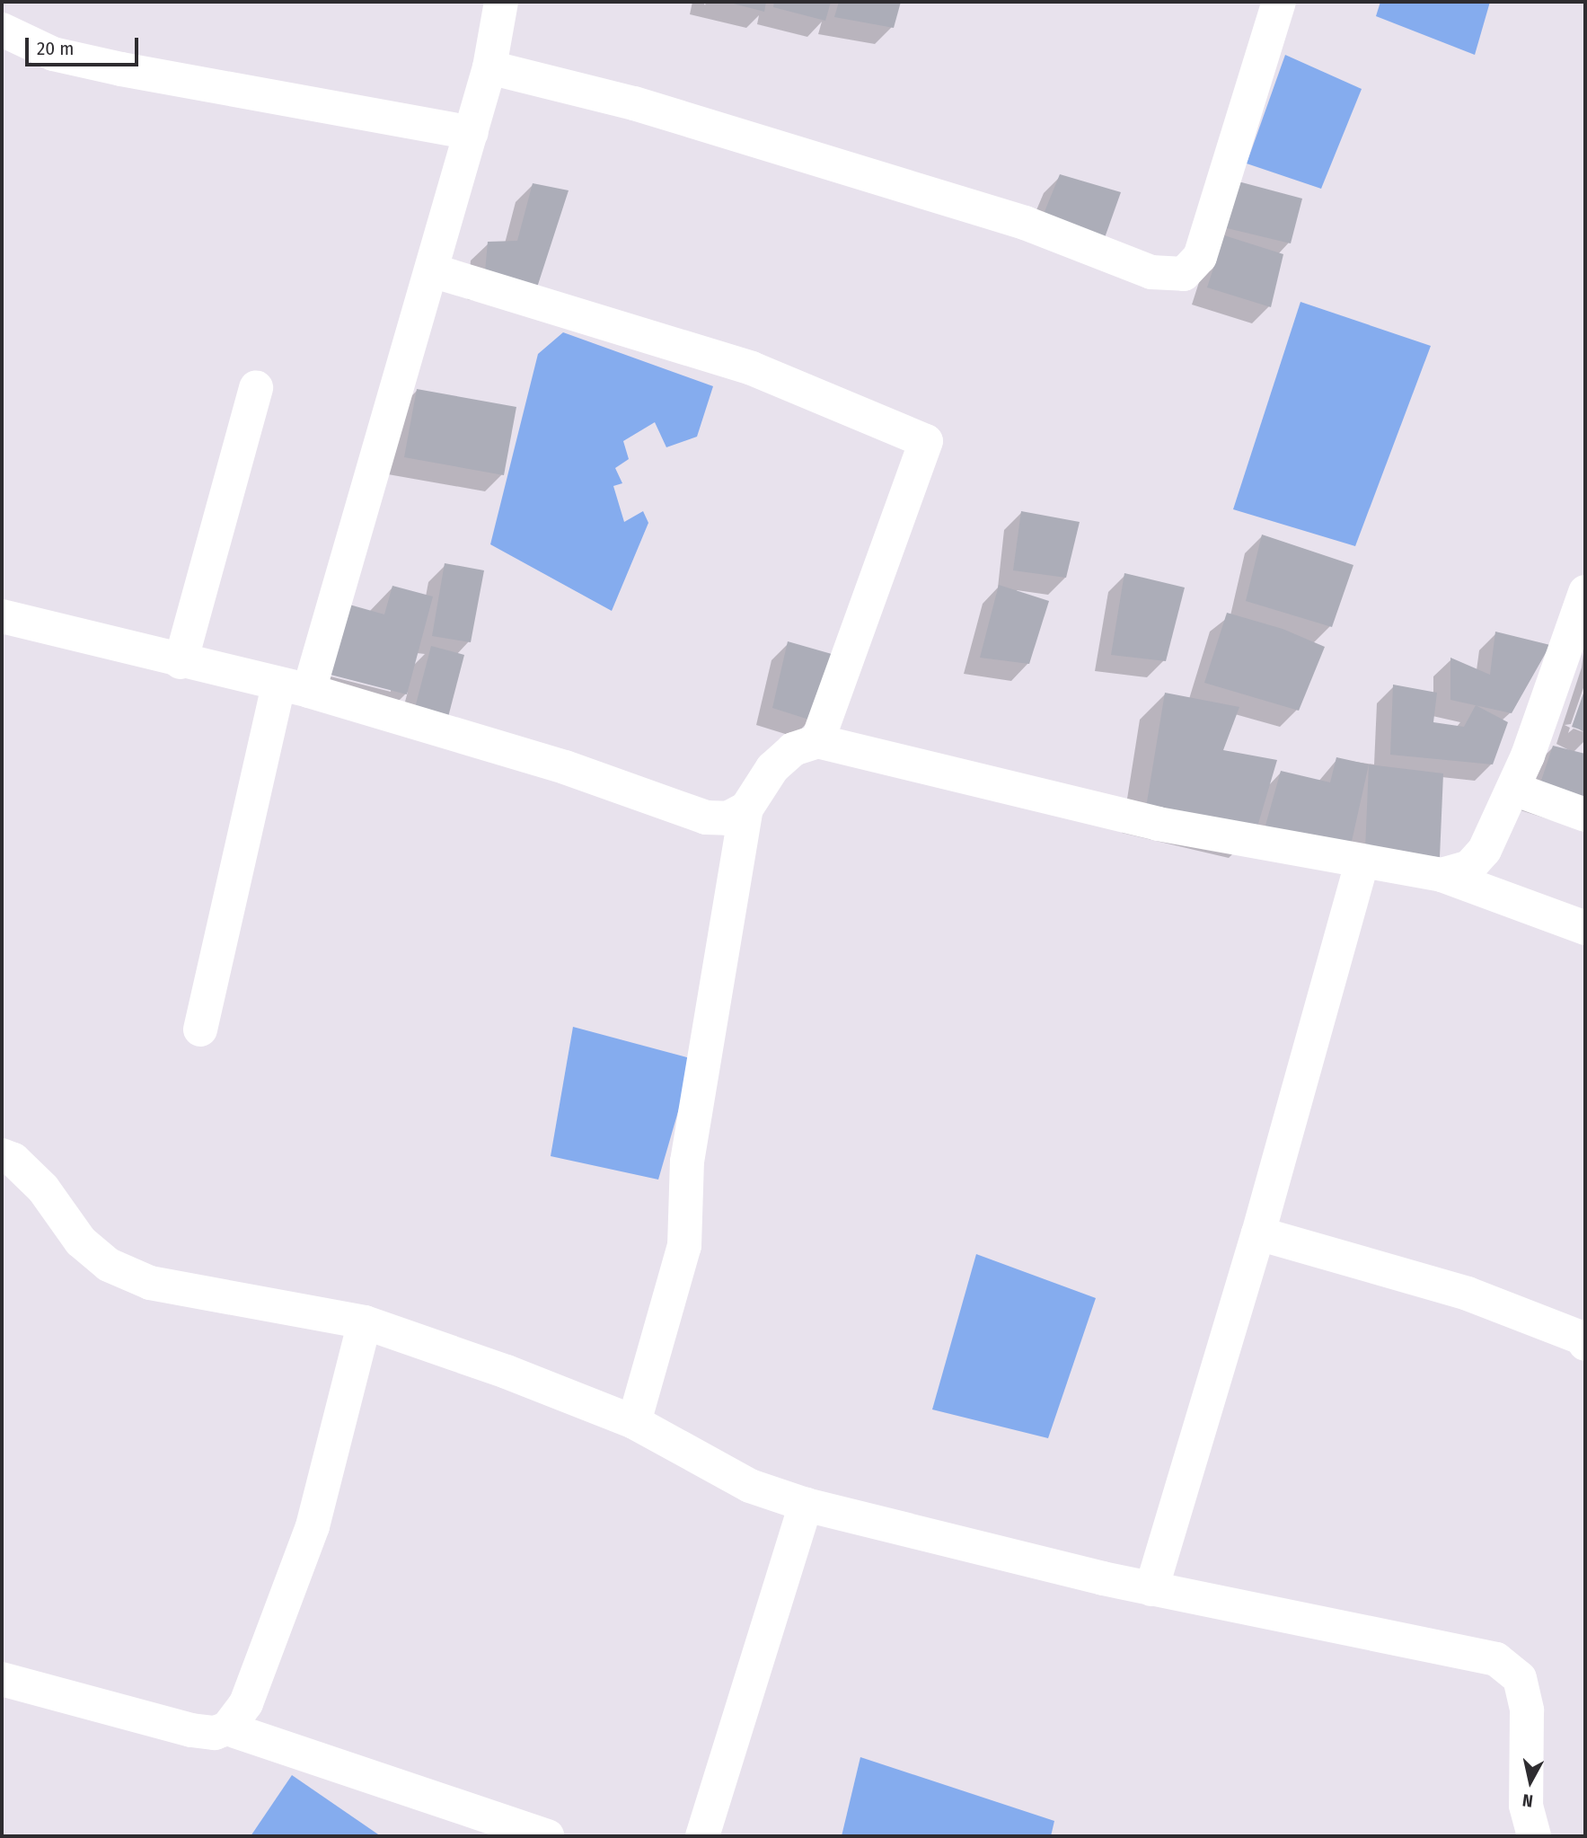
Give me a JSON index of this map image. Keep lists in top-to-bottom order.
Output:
{
  "scale_bar": "20 m",
  "north": "bottom"
}
